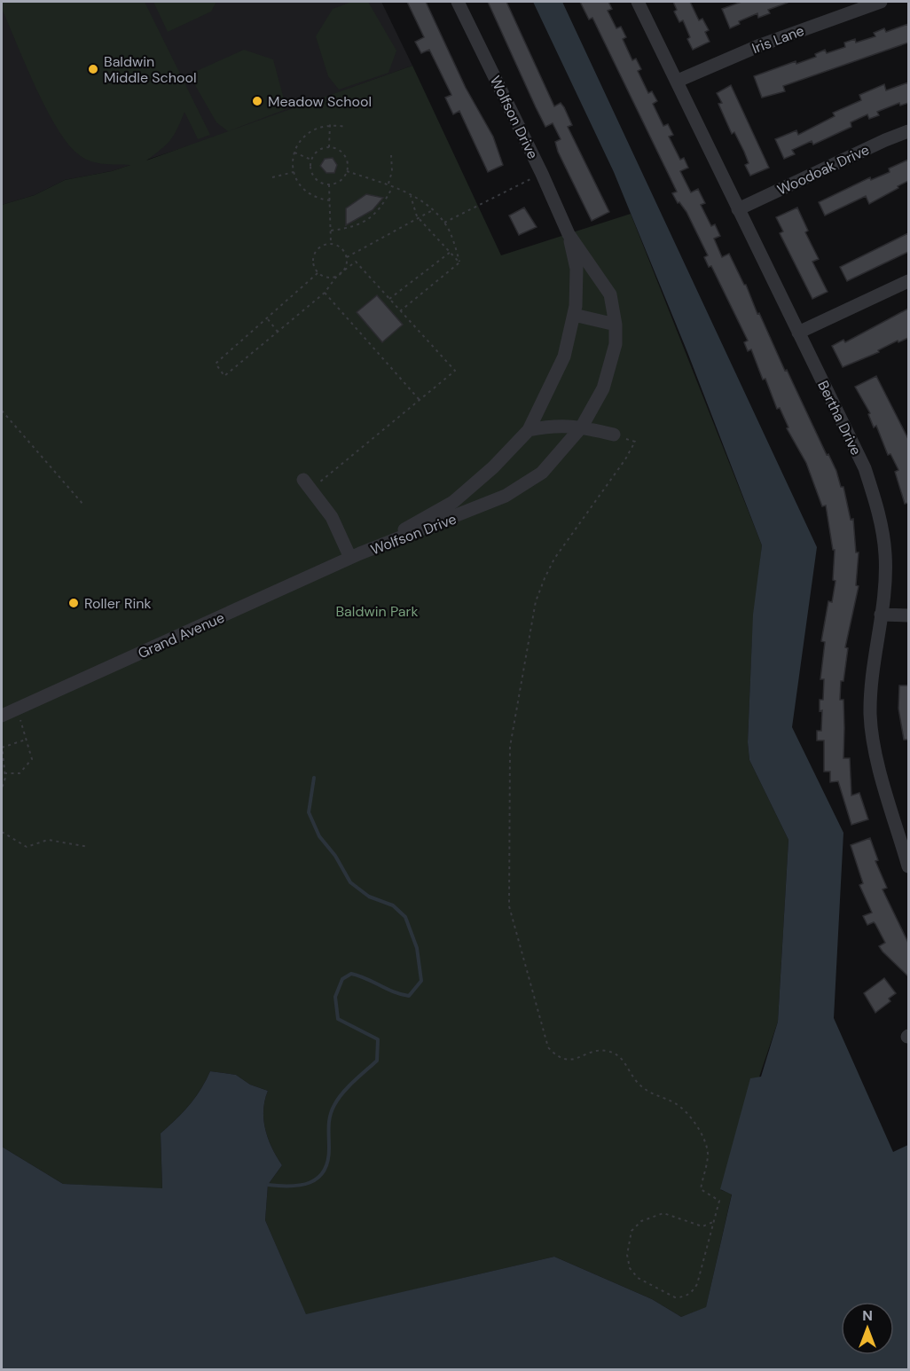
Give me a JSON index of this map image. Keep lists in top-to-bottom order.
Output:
{
  "streets": {
    "street": [
      "Iris Lane",
      "Wolfson Drive",
      "Woodoak Drive",
      "Bertha Drive",
      "Grand Avenue"
    ]
  },
  "crossings": [
    ["Iris Lane", "Bertha Drive"],
    ["Wolfson Drive", "Grand Avenue"],
    ["Woodoak Drive", "Bertha Drive"]
  ],
  "parks": ["Baldwin Park"],
  "places": ["Baldwin Middle School", "Meadow School", "Roller Rink"],
  "north": "top"
}
